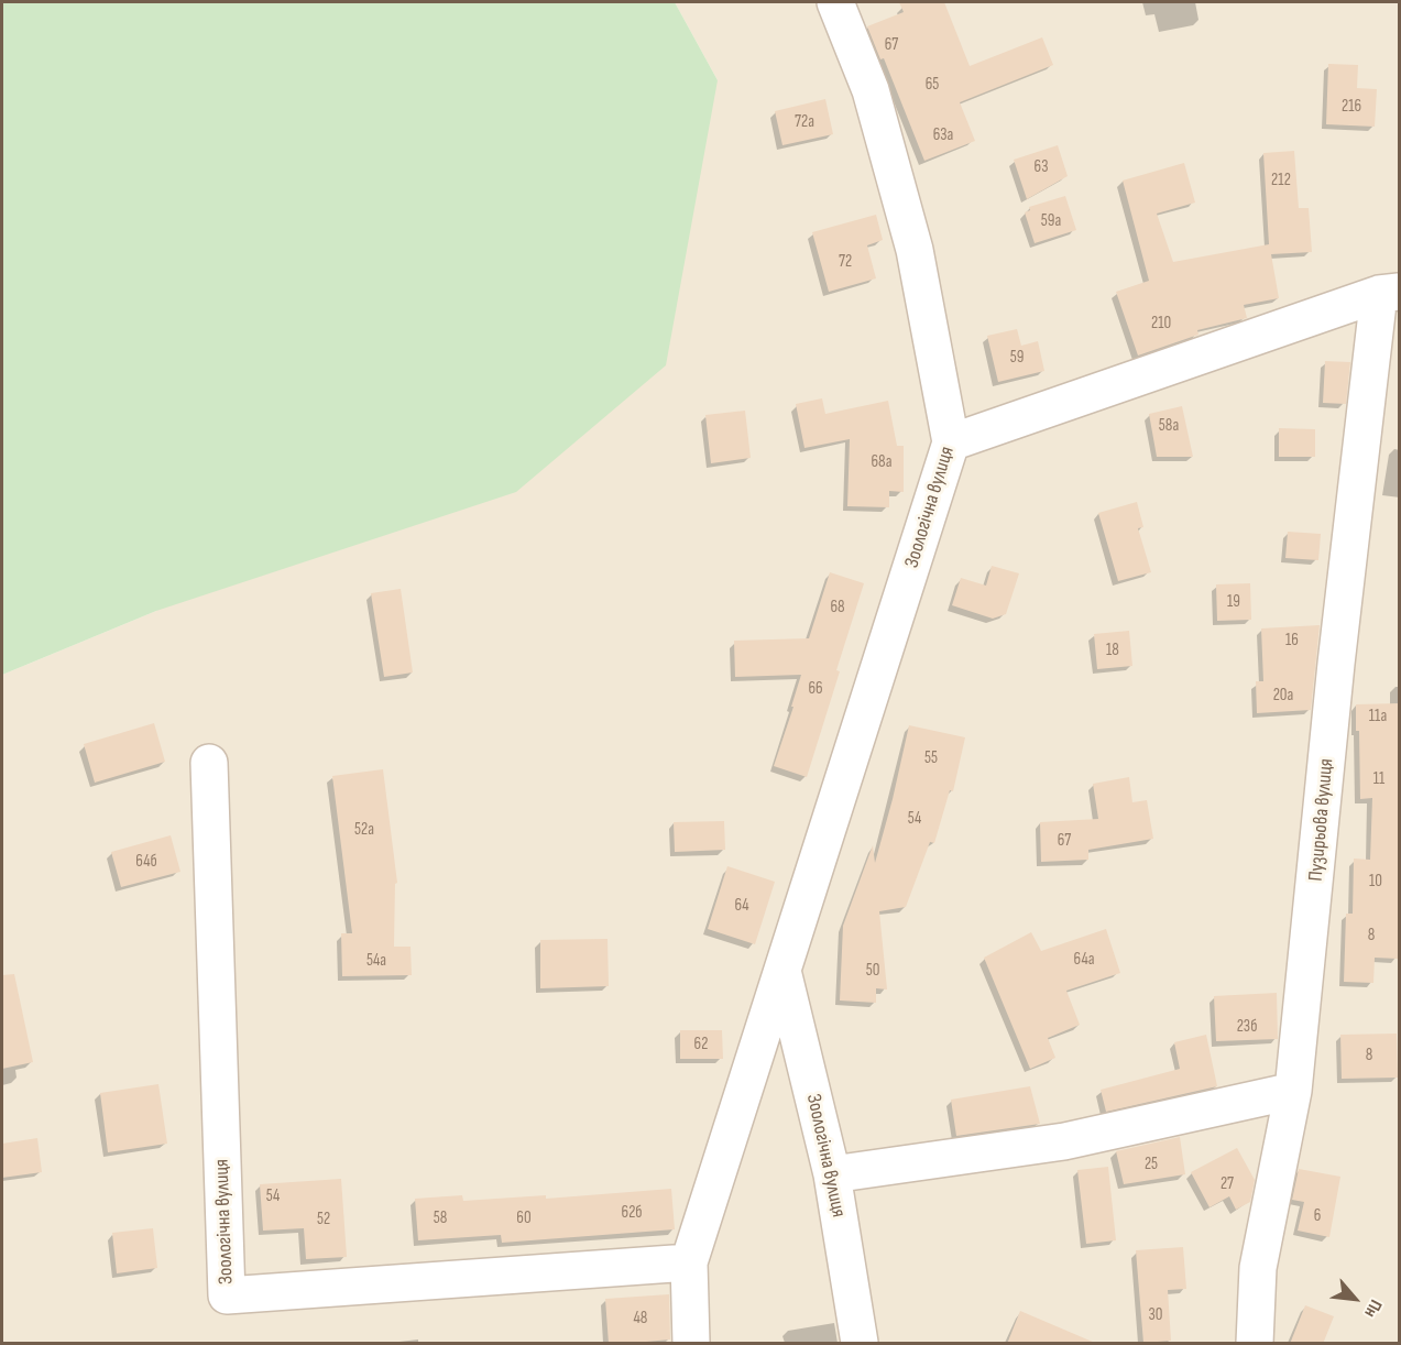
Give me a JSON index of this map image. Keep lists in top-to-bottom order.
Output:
{
  "streets": {
    "street": ["Зоологічна вулиця", "Пузирьова вулиця"]
  },
  "house_numbers": [
    "67",
    "65",
    "216",
    "72а",
    "63а",
    "63",
    "212",
    "59а",
    "72",
    "210",
    "59",
    "58а",
    "68а",
    "19",
    "68",
    "16",
    "18",
    "66",
    "20а",
    "11а",
    "55",
    "11",
    "54",
    "52а",
    "67",
    "64б",
    "10",
    "64",
    "8",
    "64а",
    "54а",
    "50",
    "23б",
    "62",
    "8",
    "25",
    "27",
    "54",
    "62б",
    "6",
    "58",
    "60",
    "52",
    "30",
    "48"
  ],
  "north": "bottom right"
}
